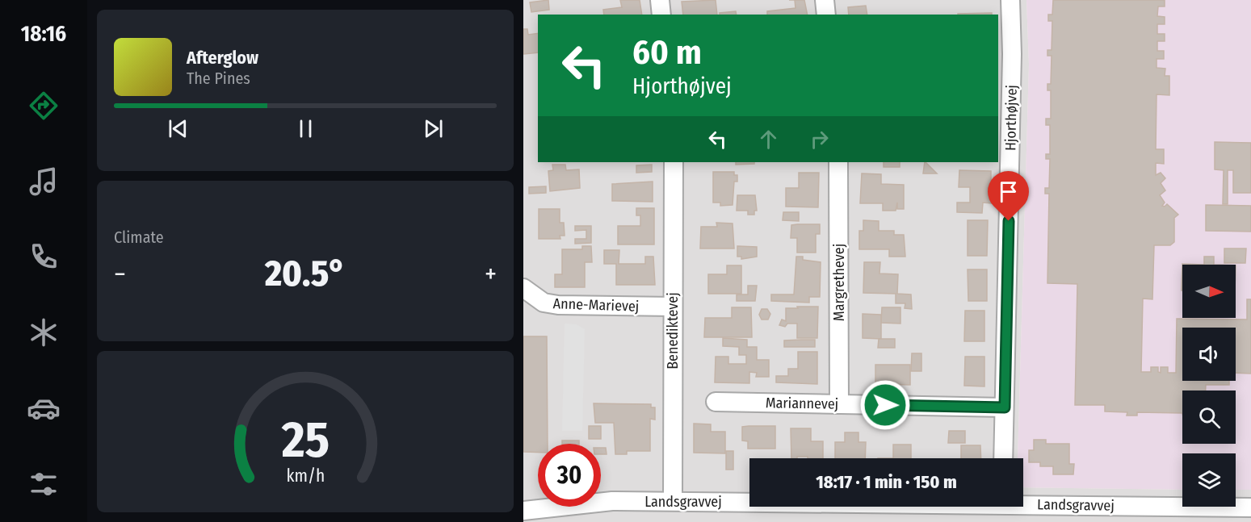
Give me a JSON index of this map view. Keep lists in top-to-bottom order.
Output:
{
  "streets": {
    "street": [
      "Hjorthøjvej",
      "Margrethevej",
      "Anne-Marievej",
      "Benediktevej",
      "Mariannevej",
      "Landsgravvej"
    ]
  },
  "crossings": [
    ["Hjorthøjvej", "Mariannevej"],
    ["Margrethevej", "Mariannevej"],
    ["Anne-Marievej", "Benediktevej"],
    ["Benediktevej", "Landsgravvej"]
  ],
  "north": "right",
  "page": {
    "tabs": "18:16",
    "turn": ["60 m", "Hjorthøjvej"],
    "song": ["Afterglow", "The Pines"],
    "tile": "Climate",
    "heat": ["−", "20.5°", "+"],
    "limit": "30",
    "trip": "18:17 · 1 min · 150 m",
    "gauge": ["25", "km/h"]
  }
}
